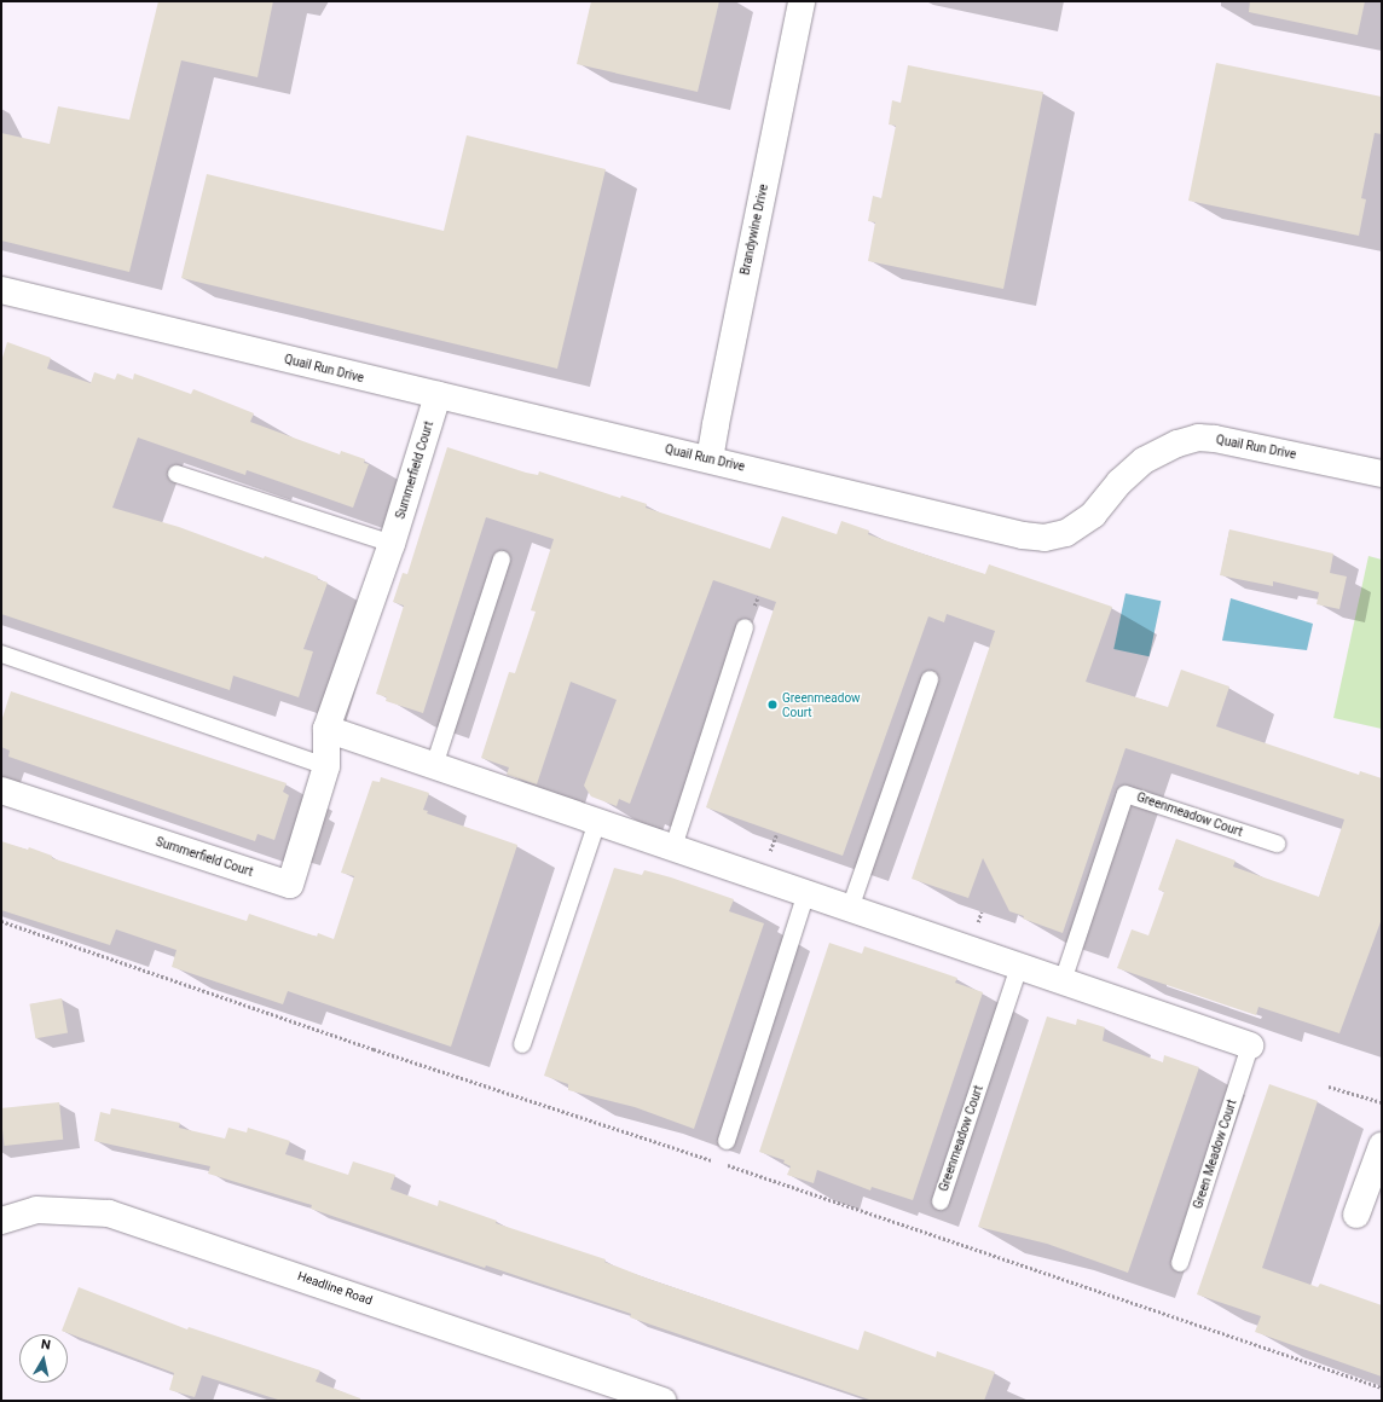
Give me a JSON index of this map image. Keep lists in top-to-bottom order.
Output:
{
  "streets": {
    "street": [
      "Brandywine Drive",
      "Quail Run Drive",
      "Summerfield Court",
      "Headline Road"
    ],
    "lane": ["Greenmeadow Court", "Green Meadow Court"]
  },
  "crossings": [
    ["Brandywine Drive", "Quail Run Drive"],
    ["Quail Run Drive", "Summerfield Court"]
  ],
  "places": ["Greenmeadow Court"],
  "north": "top"
}
